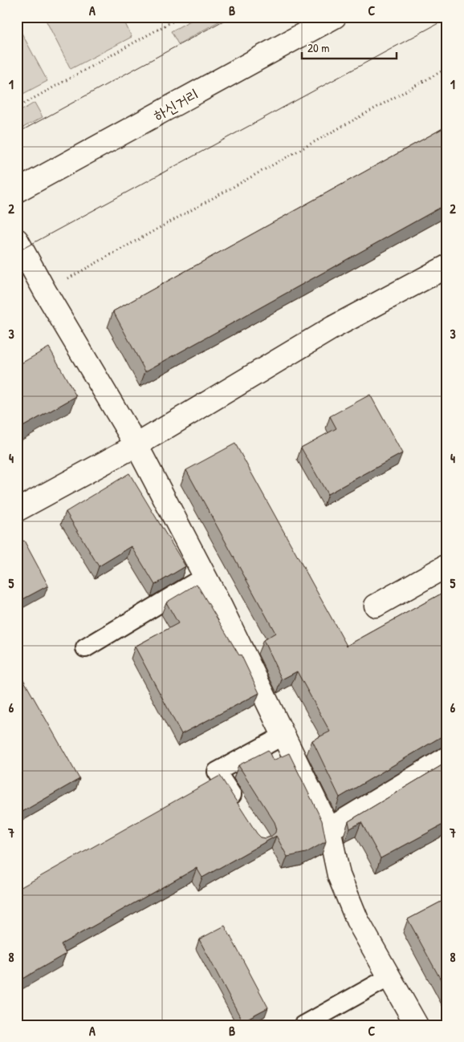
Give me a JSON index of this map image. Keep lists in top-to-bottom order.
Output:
{
  "streets": {
    "street": ["하신거리"]
  },
  "scale_bar": "20 m",
  "grid": {
    "columns": ["A", "B", "C"],
    "rows": [
      "1",
      "2",
      "3",
      "4",
      "5",
      "6",
      "7",
      "8"
    ]
  }
}
